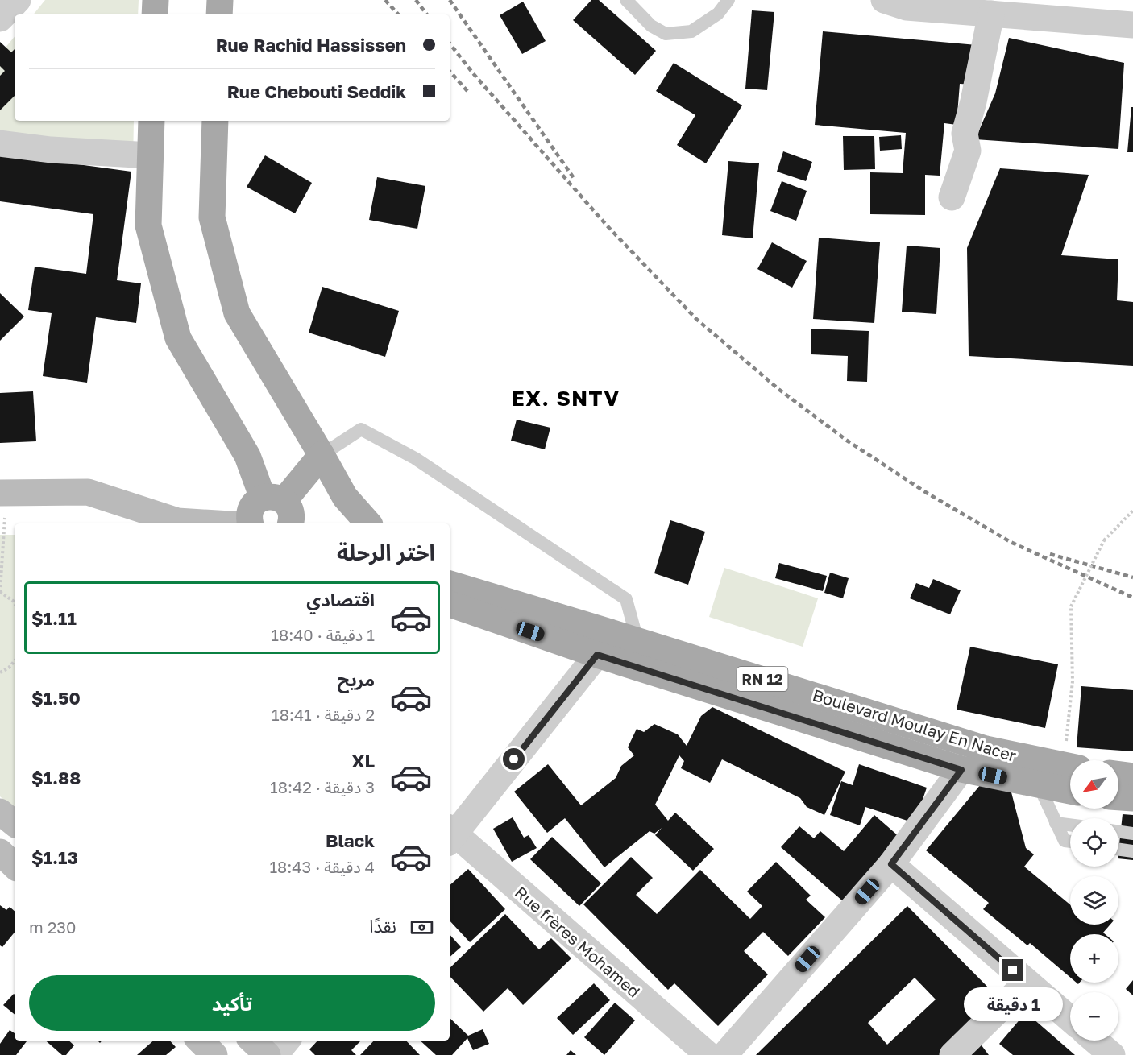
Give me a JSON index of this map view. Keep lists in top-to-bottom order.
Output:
{
  "streets": {
    "main road": ["RN 12", "Boulevard Moulay En Nacer"],
    "street": ["Rue frères Mohamed"]
  },
  "districts": ["EX. SNTV"],
  "north": "bottom left",
  "page": {
    "banner": ["Rue Rachid Hassissen", "Rue Chebouti Seddik"],
    "heading": "اختر الرحلة",
    "list": [
      {
        "name": "اقتصادي",
        "note": "1 دقيقة · 18:40",
        "value": "$1.11"
      },
      {
        "name": "مريح",
        "note": "2 دقيقة · 18:41",
        "value": "$1.50"
      },
      {
        "name": "XL",
        "note": "3 دقيقة · 18:42",
        "value": "$1.88"
      },
      {
        "name": "Black",
        "note": "4 دقيقة · 18:43",
        "value": "$1.13"
      }
    ],
    "map_buttons": ["+", "−"],
    "pay": ["نقدًا", "230 m"],
    "buttons": "تأكيد",
    "bubble": "1 دقيقة"
  }
}
